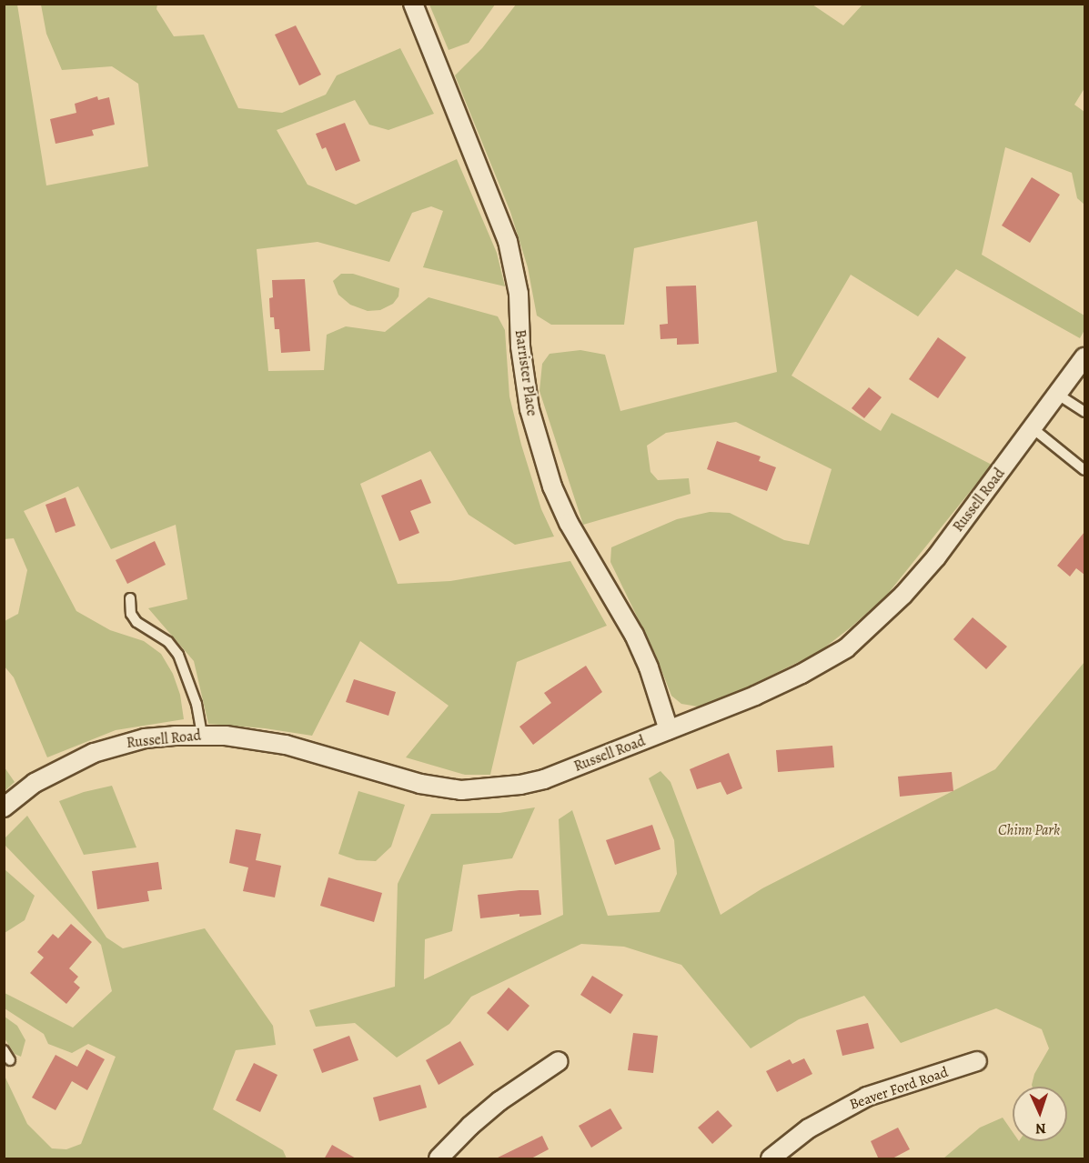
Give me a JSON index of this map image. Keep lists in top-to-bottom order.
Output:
{
  "streets": {
    "street": ["Barrister Place", "Russell Road", "Beaver Ford Road"]
  },
  "crossings": [
    ["Barrister Place", "Russell Road"]
  ],
  "parks": ["Chinn Park"],
  "north": "bottom"
}
